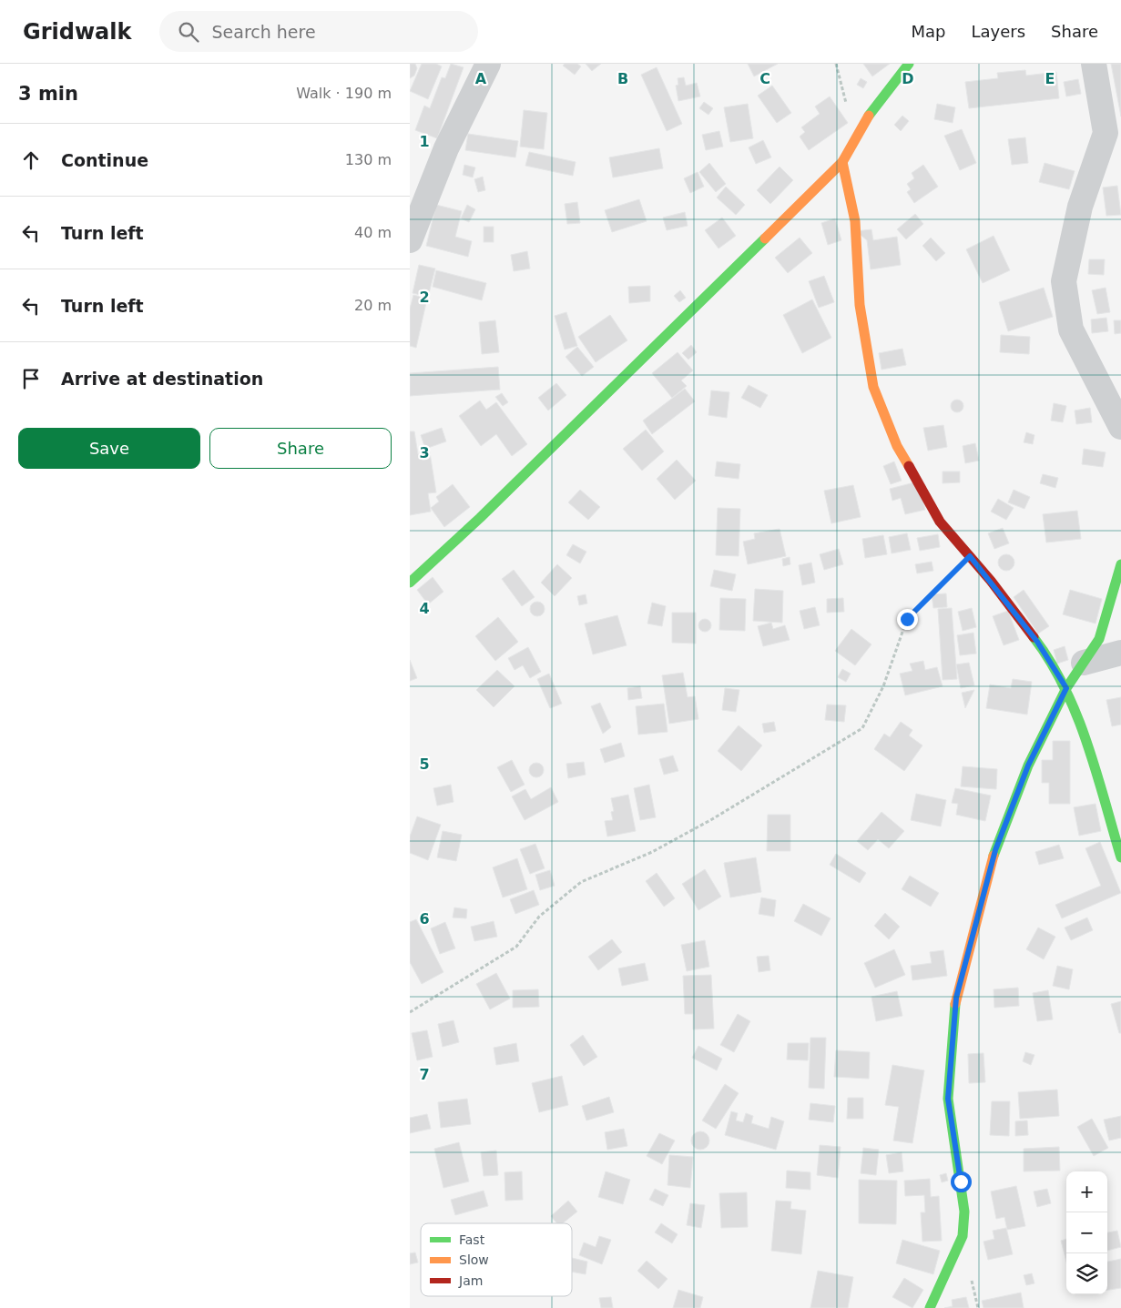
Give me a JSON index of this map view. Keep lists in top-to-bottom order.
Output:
{
  "legend": ["Fast", "Slow", "Jam"],
  "page": {
    "header": "Gridwalk",
    "search": "Search here",
    "nav": ["Map", "Layers", "Share"],
    "heading": ["3 min", "Walk · 190 m"],
    "list": [
      ["Continue", "130 m"],
      ["Turn left", "40 m"],
      ["Turn left", "20 m"],
      "Arrive at destination"
    ],
    "buttons": ["Save", "Share"],
    "map_buttons": ["+", "−"]
  },
  "grid": {
    "columns": [
      "A",
      "B",
      "C",
      "D",
      "E"
    ],
    "rows": [
      "1",
      "2",
      "3",
      "4",
      "5",
      "6",
      "7"
    ]
  }
}
